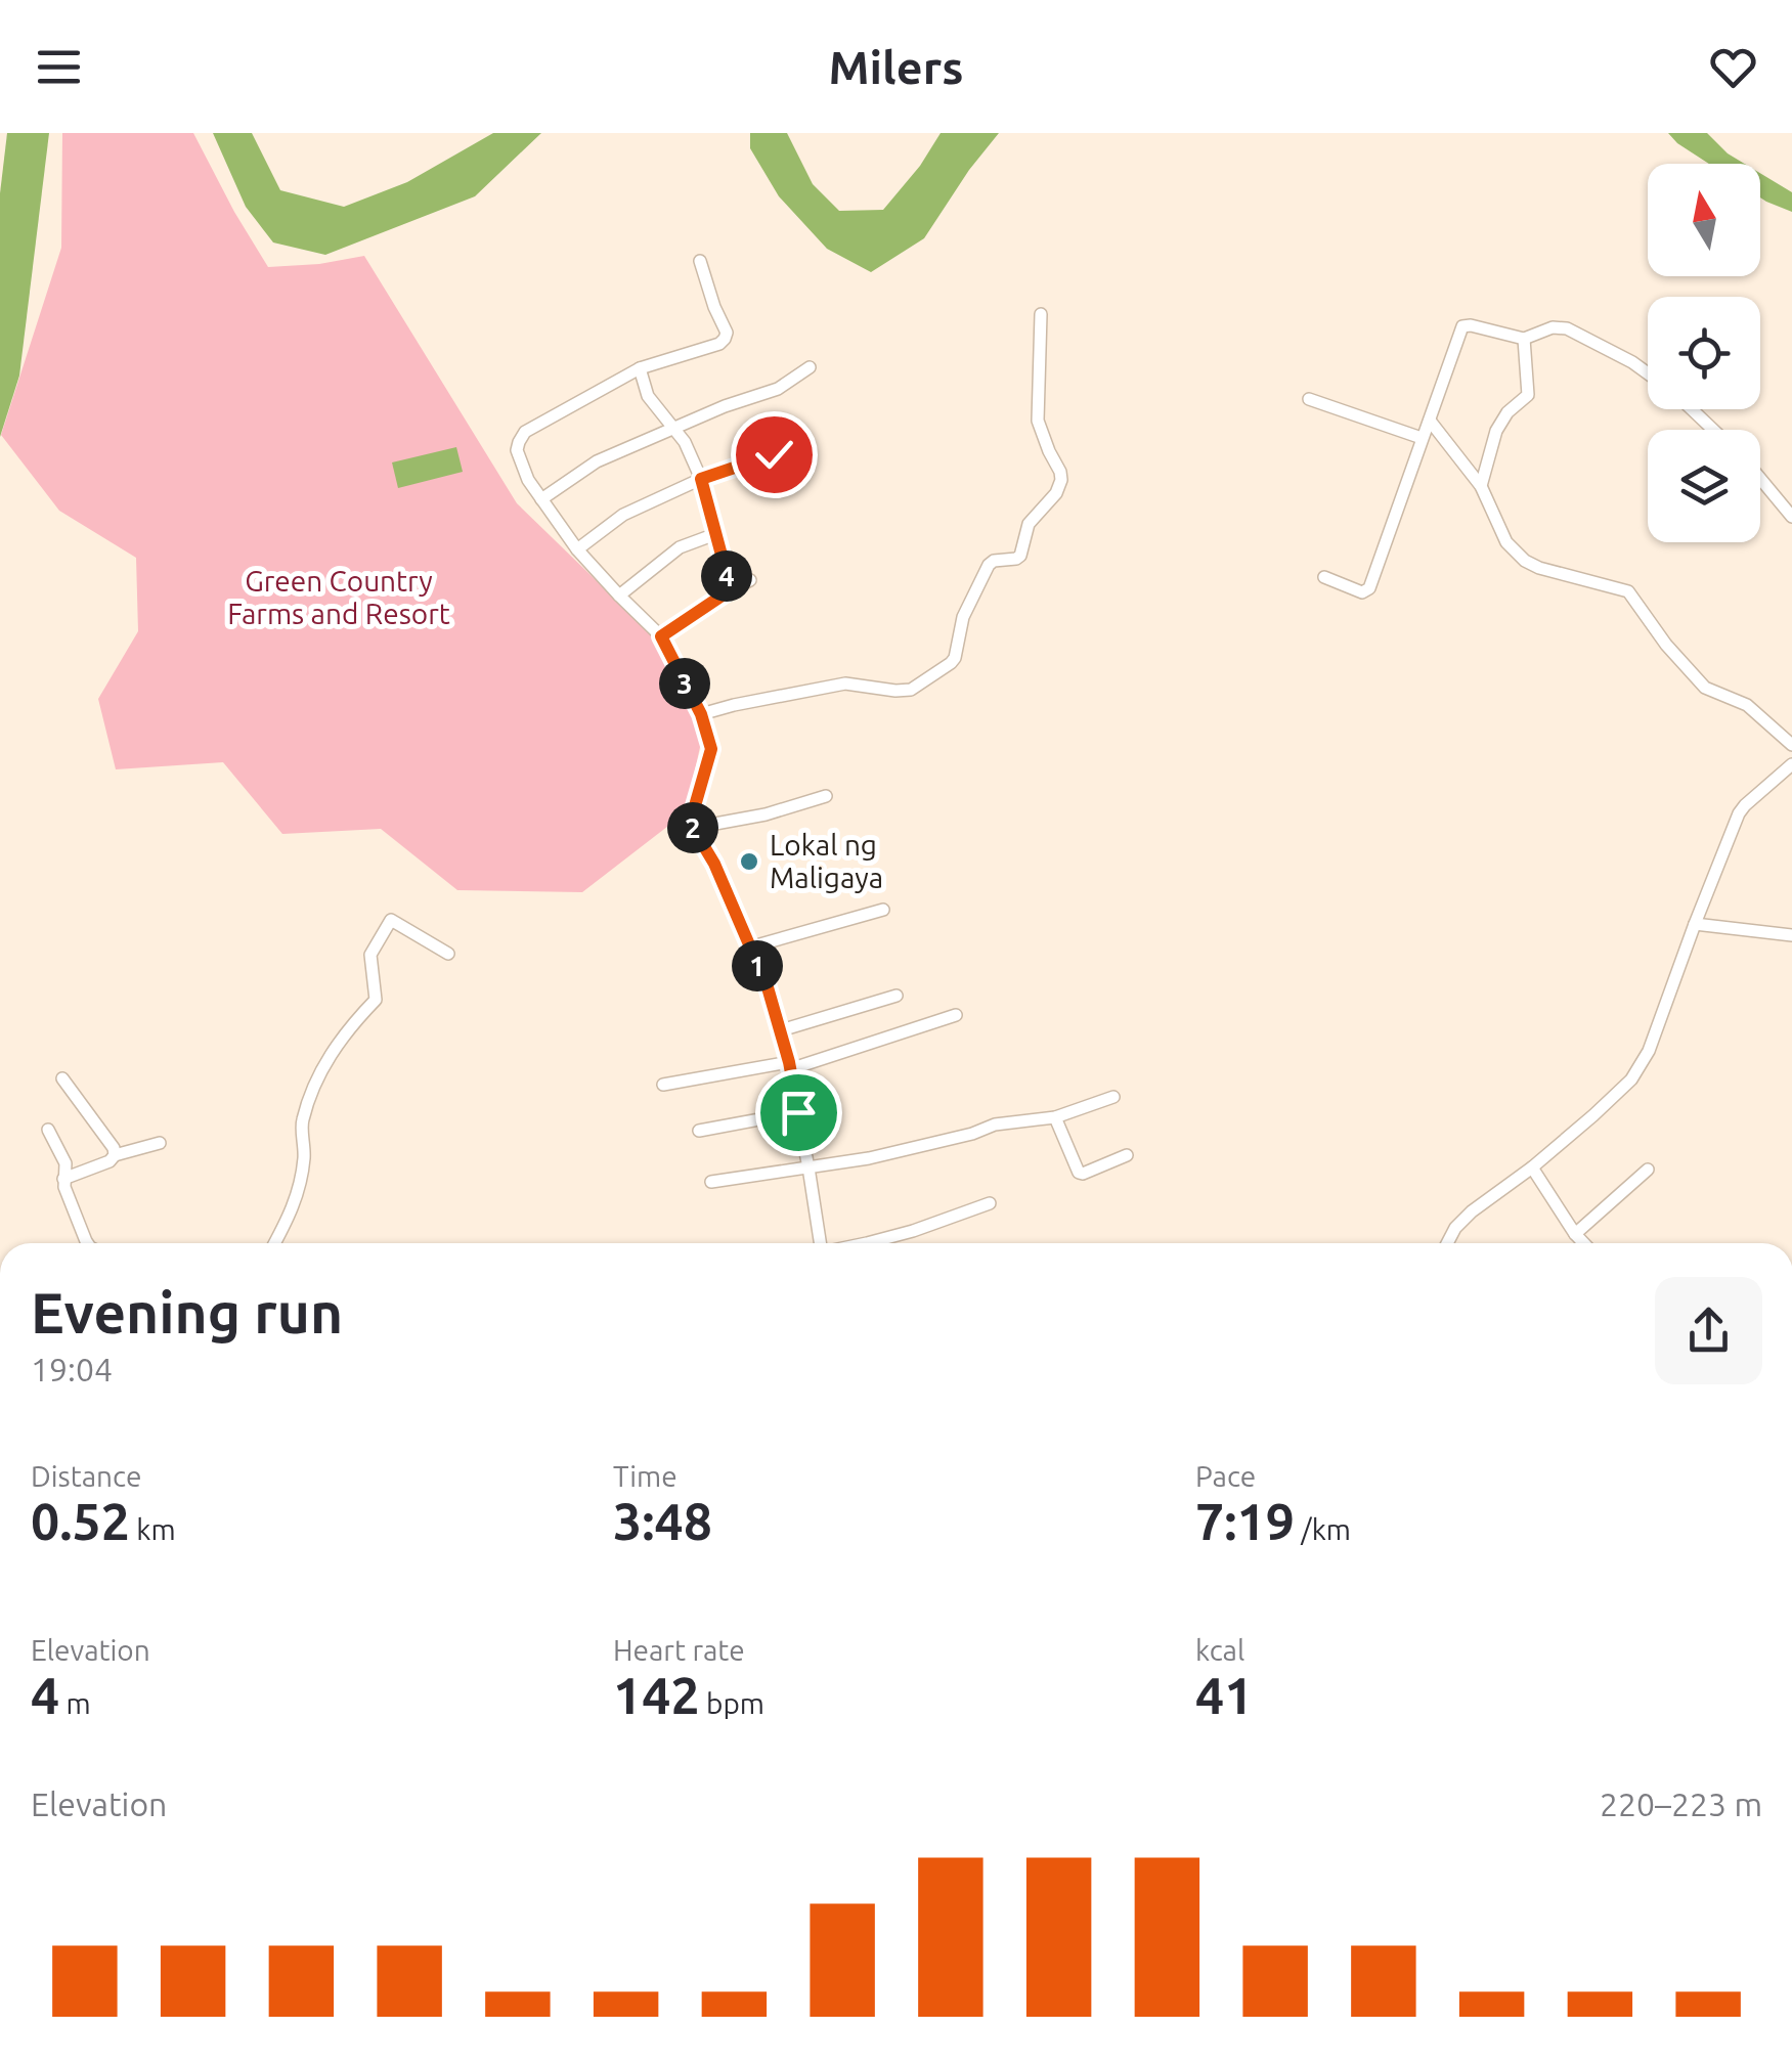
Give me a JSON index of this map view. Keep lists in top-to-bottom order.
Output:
{
  "parks": ["Green Country Farms and Resort"],
  "places": ["Lokal ng Maligaya"],
  "north": "top",
  "page": {
    "header": "Milers",
    "pins": [
      "4",
      "3",
      "2",
      "1"
    ],
    "heading": ["Evening run", "19:04"],
    "stats": [
      ["Distance", "0.52 km"],
      ["Time", "3:48"],
      ["Pace", "7:19 /km"],
      ["Elevation", "4 m"],
      ["Heart rate", "142 bpm"],
      ["kcal", "41"]
    ],
    "chart": ["Elevation", "220–223 m"]
  }
}
